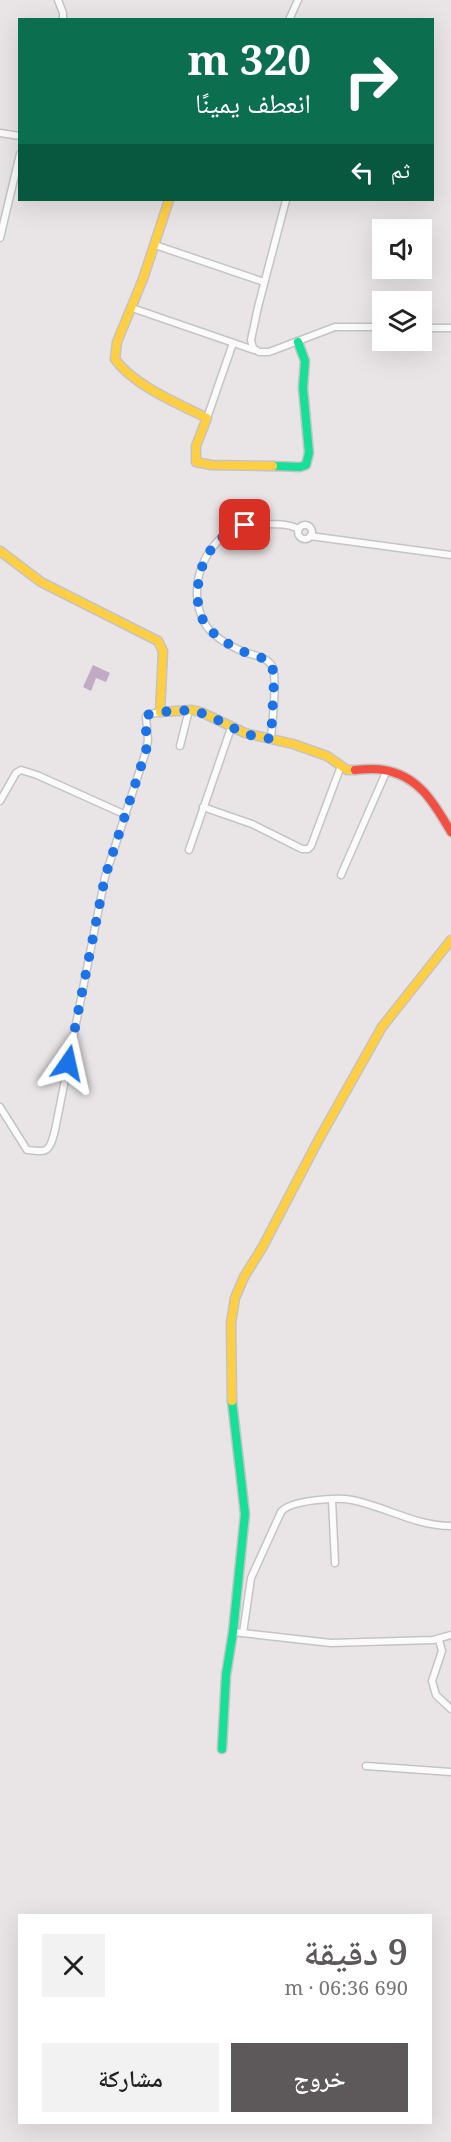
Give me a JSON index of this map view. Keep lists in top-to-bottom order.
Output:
{
  "page": {
    "turn": ["320 m", "انعطف يمينًا"],
    "then": "ثم",
    "heading": ["9 دقيقة", "690 m · 06:36"],
    "buttons": ["خروج", "مشاركة"]
  }
}
